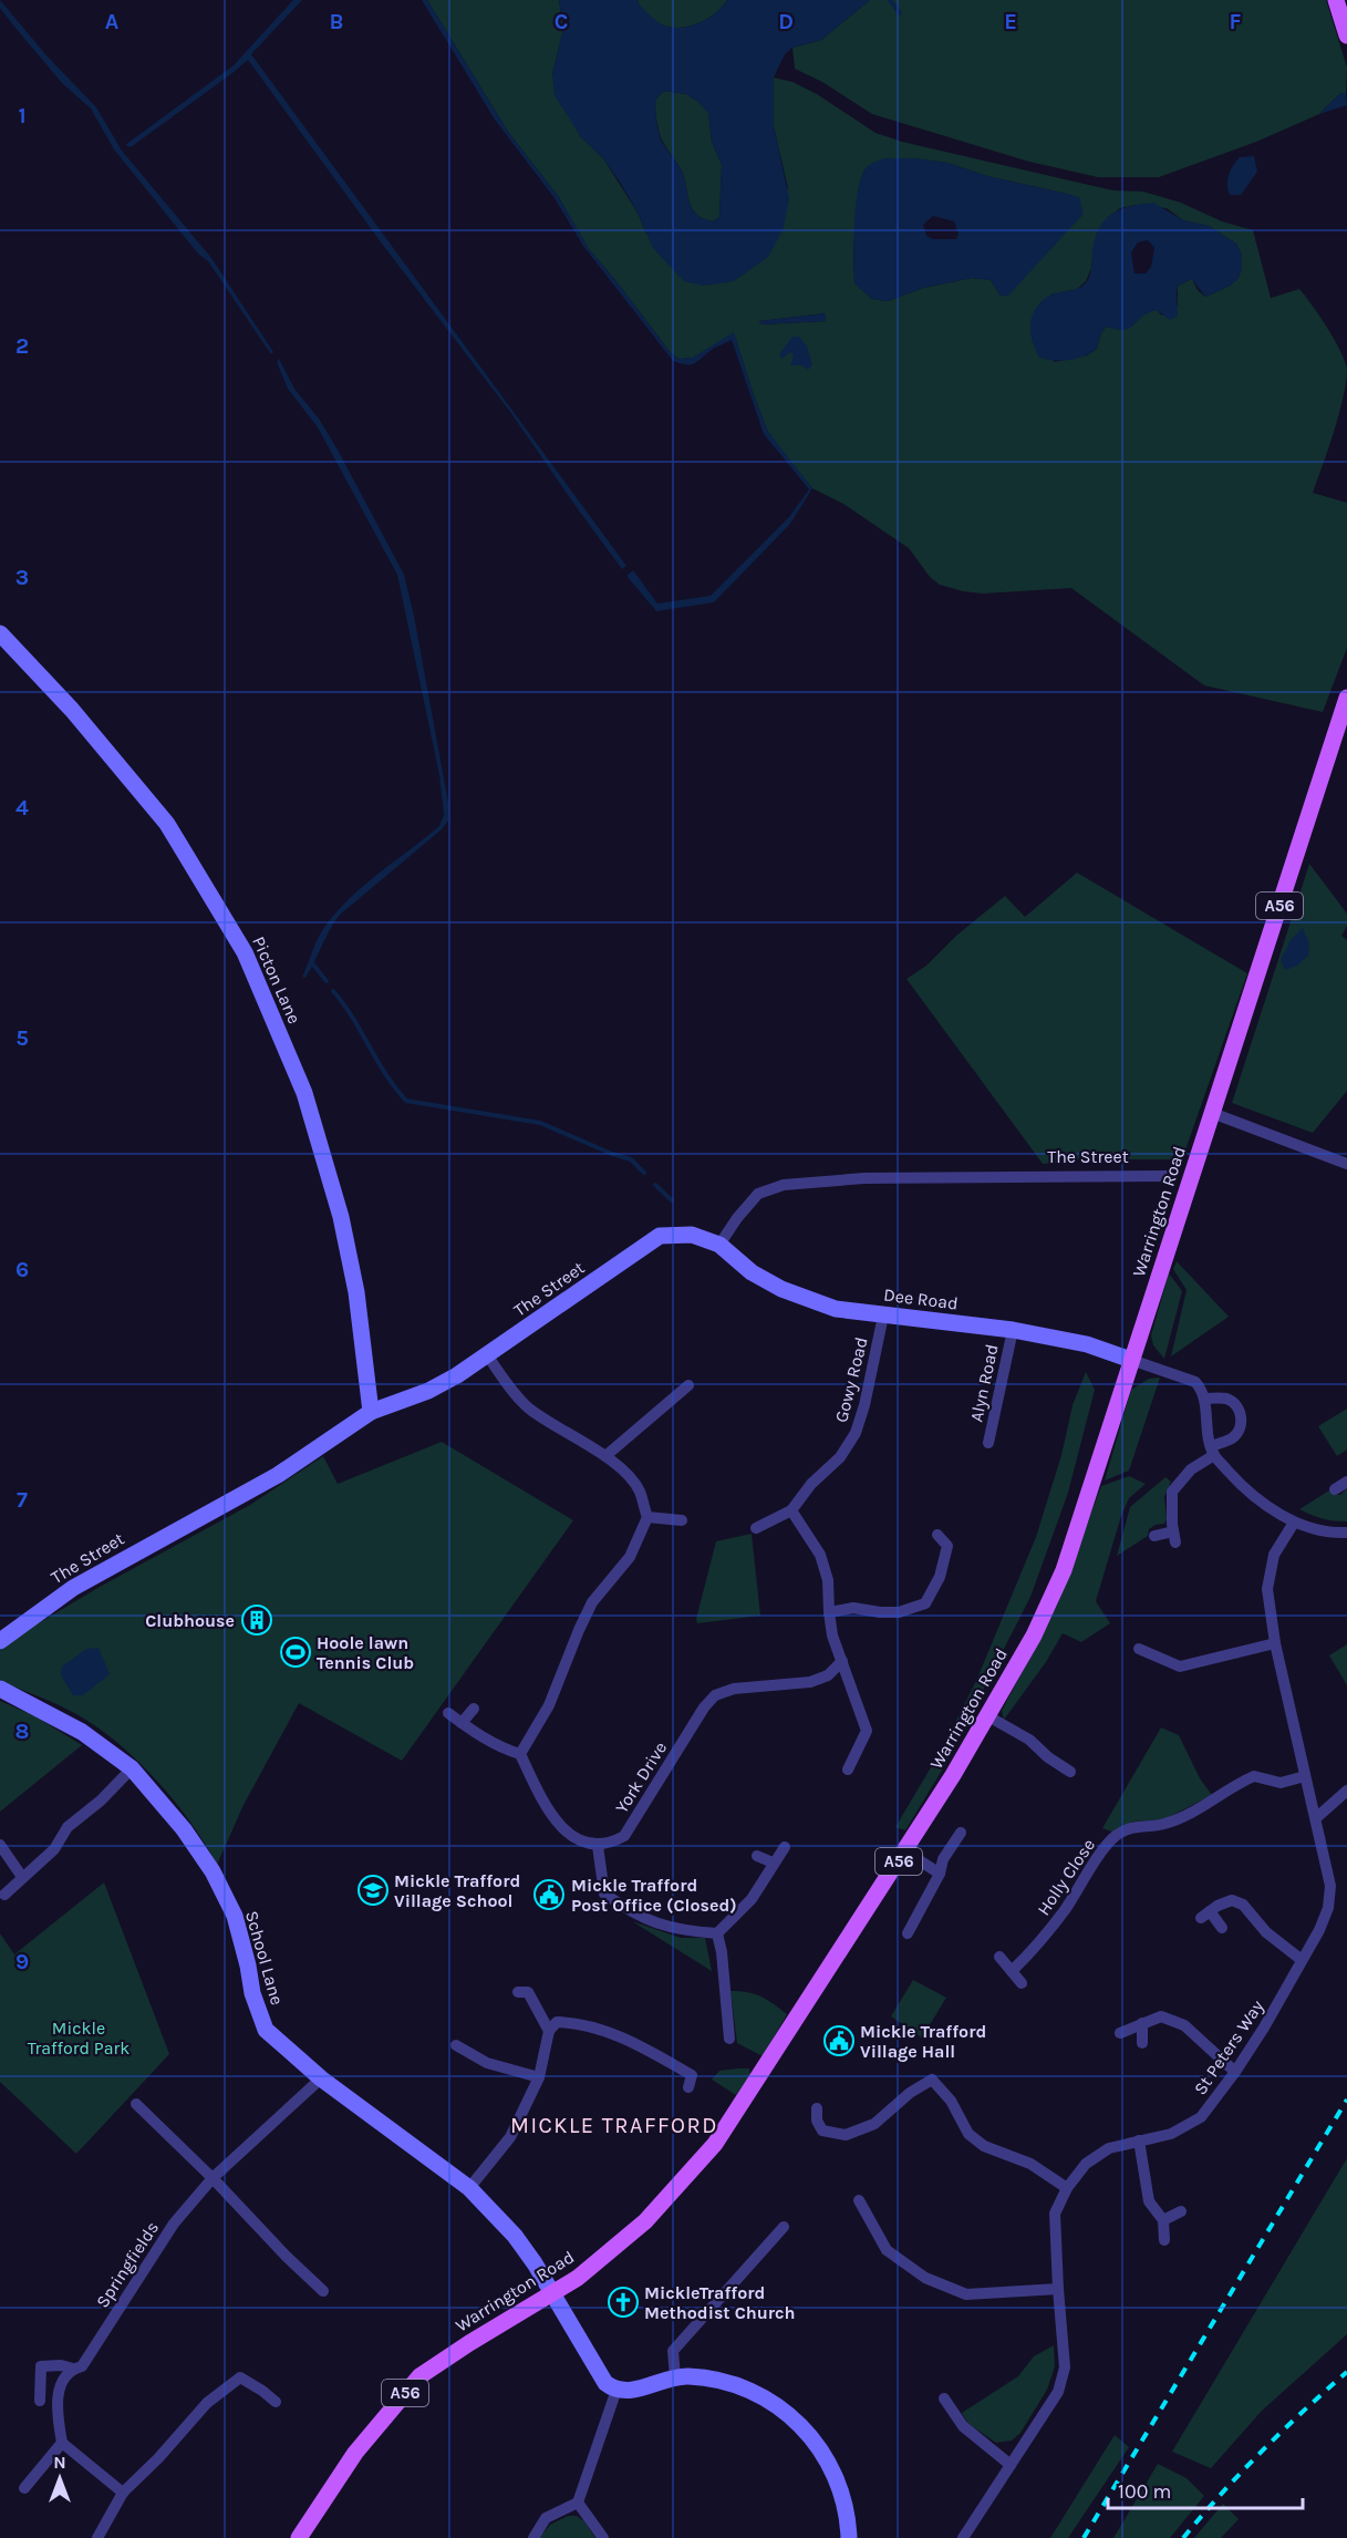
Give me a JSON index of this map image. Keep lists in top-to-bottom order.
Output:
{
  "streets": {
    "main road": ["A56", "Warrington Road"],
    "street": [
      "Picton Lane",
      "The Street",
      "Dee Road",
      "Gowy Road",
      "Alyn Road",
      "York Drive",
      "Holly Close",
      "School Lane",
      "St Peters Way",
      "Springfields"
    ]
  },
  "crossings": [
    ["Picton Lane", "The Street"],
    ["The Street", "Dee Road"],
    ["Warrington Road", "Dee Road"],
    ["Warrington Road", "School Lane"],
    ["Dee Road", "Gowy Road"],
    ["Dee Road", "Alyn Road"],
    ["Holly Close", "St Peters Way"],
    ["School Lane", "Springfields"]
  ],
  "districts": ["MICKLE TRAFFORD"],
  "parks": ["Mickle Trafford Park"],
  "places": {
    "building": ["Clubhouse"],
    "sports": ["Hoole lawn Tennis Club"],
    "school or university": ["Mickle Trafford Village School"],
    "public building": ["Mickle Trafford Post Office (Closed)", "Mickle Trafford Village Hall"],
    "church": ["MickleTrafford Methodist Church"]
  },
  "scale_bar": "100 m",
  "north": "top",
  "grid": {
    "columns": [
      "A",
      "B",
      "C",
      "D",
      "E",
      "F"
    ],
    "rows": [
      "1",
      "2",
      "3",
      "4",
      "5",
      "6",
      "7",
      "8",
      "9"
    ]
  }
}
